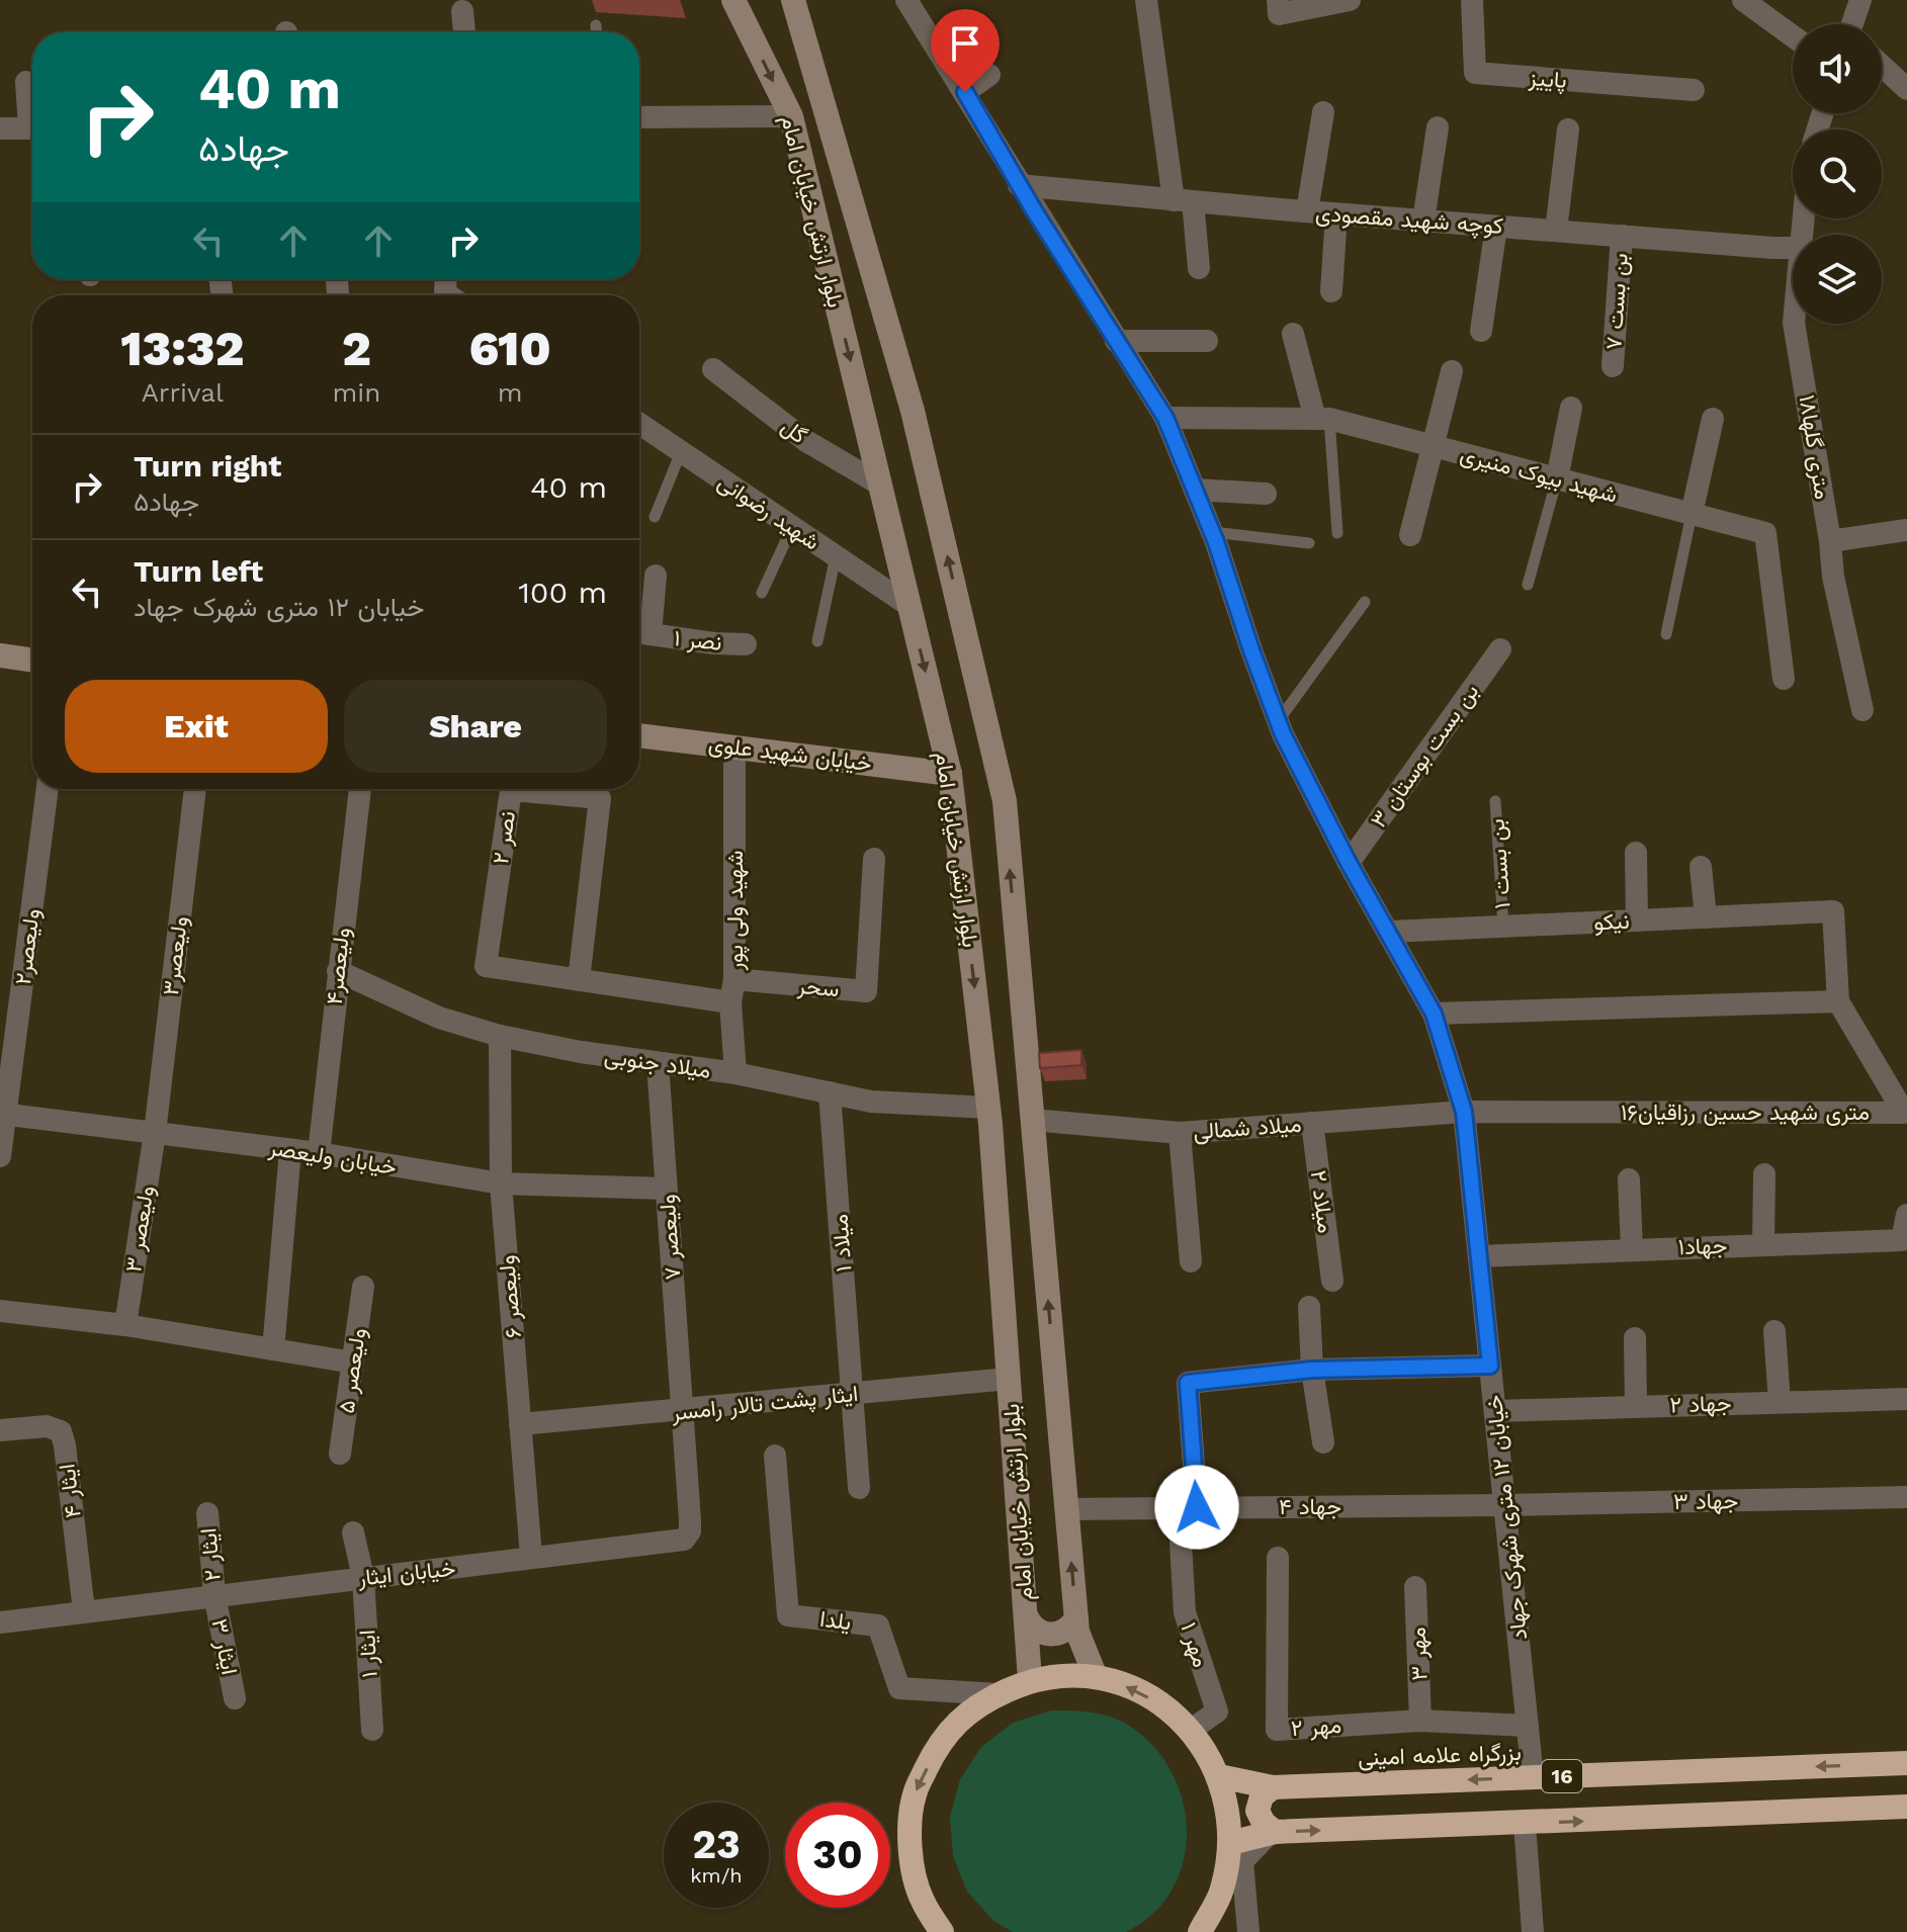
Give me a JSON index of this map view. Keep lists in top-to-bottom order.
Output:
{
  "streets": {
    "highway": ["بزرگراه علامه امینی", "16"],
    "main road": ["بلوار ارتش خیابان امام", "خیابان شهید علوی"],
    "street": [
      "پاییز",
      "کوچه شهید مقصودی",
      "بن بست ۷",
      "گل",
      "۱۸متری گلها",
      "شهید بیوک منیری",
      "شهید رضوانی",
      "نصر ۱",
      "بن بست بوستان ۳",
      "نصر ۲",
      "شهید ولی پور",
      "نیکو",
      "ولیعصر۲",
      "ولیعصر۳",
      "ولیعصر۴",
      "سحر",
      "میلاد جنوبی",
      "۱۶متری شهید حسین رزاقیان",
      "میلاد شمالی",
      "خیابان ولیعصر",
      "میلاد ۲",
      "ولیعصر ۳",
      "ولیعصر ۷",
      "میلاد ۱",
      "جهاد۱",
      "ولیعصر ۶",
      "ولیعصر ۵",
      "ایثار پشت تالار رامسر",
      "جهاد ۲",
      "ایثار ۴",
      "جهاد ۳",
      "جهاد ۴",
      "خیابان ۱۲ متری شهرک جهاد",
      "ایثار ۲",
      "خیابان ایثار",
      "یلدا",
      "مهر ۱",
      "ایثار ۳",
      "ایثار ۱",
      "مهر ۳",
      "مهر ۲"
    ],
    "lane": ["بن بست ۱"]
  },
  "crossings": [
    ["بلوار ارتش خیابان امام", "گل"],
    ["بلوار ارتش خیابان امام", "شهید رضوانی"],
    ["بلوار ارتش خیابان امام", "خیابان شهید علوی"],
    ["بلوار ارتش خیابان امام", "میلاد جنوبی"],
    ["بلوار ارتش خیابان امام", "میلاد شمالی"],
    ["بلوار ارتش خیابان امام", "ایثار پشت تالار رامسر"],
    ["بلوار ارتش خیابان امام", "جهاد ۴"],
    ["کوچه شهید مقصودی", "بن بست ۷"],
    ["کوچه شهید مقصودی", "خیابان ۱۲ متری شهرک جهاد"],
    ["شهید بیوک منیری", "خیابان ۱۲ متری شهرک جهاد"],
    ["خیابان شهید علوی", "شهید ولی پور"],
    ["بن بست بوستان ۳", "خیابان ۱۲ متری شهرک جهاد"],
    ["نصر ۲", "شهید ولی پور"],
    ["بن بست ۱", "نیکو"],
    ["شهید ولی پور", "سحر"],
    ["شهید ولی پور", "میلاد جنوبی"],
    ["نیکو", "۱۶متری شهید حسین رزاقیان"],
    ["نیکو", "خیابان ۱۲ متری شهرک جهاد"],
    ["ولیعصر۲", "خیابان ولیعصر"],
    ["ولیعصر۳", "خیابان ولیعصر"],
    ["ولیعصر۳", "ولیعصر ۳"],
    ["ولیعصر۴", "میلاد جنوبی"],
    ["ولیعصر۴", "خیابان ولیعصر"],
    ["میلاد جنوبی", "ولیعصر ۷"],
    ["میلاد جنوبی", "میلاد ۱"],
    ["میلاد جنوبی", "ولیعصر ۶"],
    ["۱۶متری شهید حسین رزاقیان", "میلاد شمالی"],
    ["۱۶متری شهید حسین رزاقیان", "خیابان ۱۲ متری شهرک جهاد"],
    ["میلاد شمالی", "میلاد ۲"],
    ["میلاد شمالی", "خیابان ۱۲ متری شهرک جهاد"],
    ["خیابان ولیعصر", "ولیعصر ۳"],
    ["خیابان ولیعصر", "ولیعصر ۷"],
    ["خیابان ولیعصر", "ولیعصر ۶"],
    ["ولیعصر ۷", "ایثار پشت تالار رامسر"],
    ["ولیعصر ۷", "خیابان ایثار"],
    ["میلاد ۱", "ایثار پشت تالار رامسر"],
    ["جهاد۱", "خیابان ۱۲ متری شهرک جهاد"],
    ["ولیعصر ۶", "ایثار پشت تالار رامسر"],
    ["ولیعصر ۶", "خیابان ایثار"],
    ["ایثار پشت تالار رامسر", "خیابان ایثار"],
    ["جهاد ۲", "خیابان ۱۲ متری شهرک جهاد"],
    ["ایثار ۴", "خیابان ایثار"],
    ["جهاد ۳", "جهاد ۴"],
    ["جهاد ۳", "خیابان ۱۲ متری شهرک جهاد"],
    ["جهاد ۴", "خیابان ۱۲ متری شهرک جهاد"],
    ["خیابان ۱۲ متری شهرک جهاد", "مهر ۲"],
    ["خیابان ۱۲ متری شهرک جهاد", "بزرگراه علامه امینی"],
    ["ایثار ۲", "خیابان ایثار"],
    ["ایثار ۲", "ایثار ۳"],
    ["خیابان ایثار", "ایثار ۳"],
    ["خیابان ایثار", "ایثار ۱"],
    ["مهر ۳", "مهر ۲"]
  ],
  "page": {
    "turn": ["40 m", "جهاد۵"],
    "eta": [
      "13:32",
      "Arrival",
      "2",
      "min",
      "610",
      "m"
    ],
    "list": [
      {
        "name": "Turn right",
        "note": "جهاد۵",
        "value": "40 m"
      },
      {
        "name": "Turn left",
        "note": "خیابان ۱۲ متری شهرک جهاد",
        "value": "100 m"
      }
    ],
    "buttons": ["Exit", "Share"],
    "speed": "23 km/h",
    "limit": "30"
  }
}
